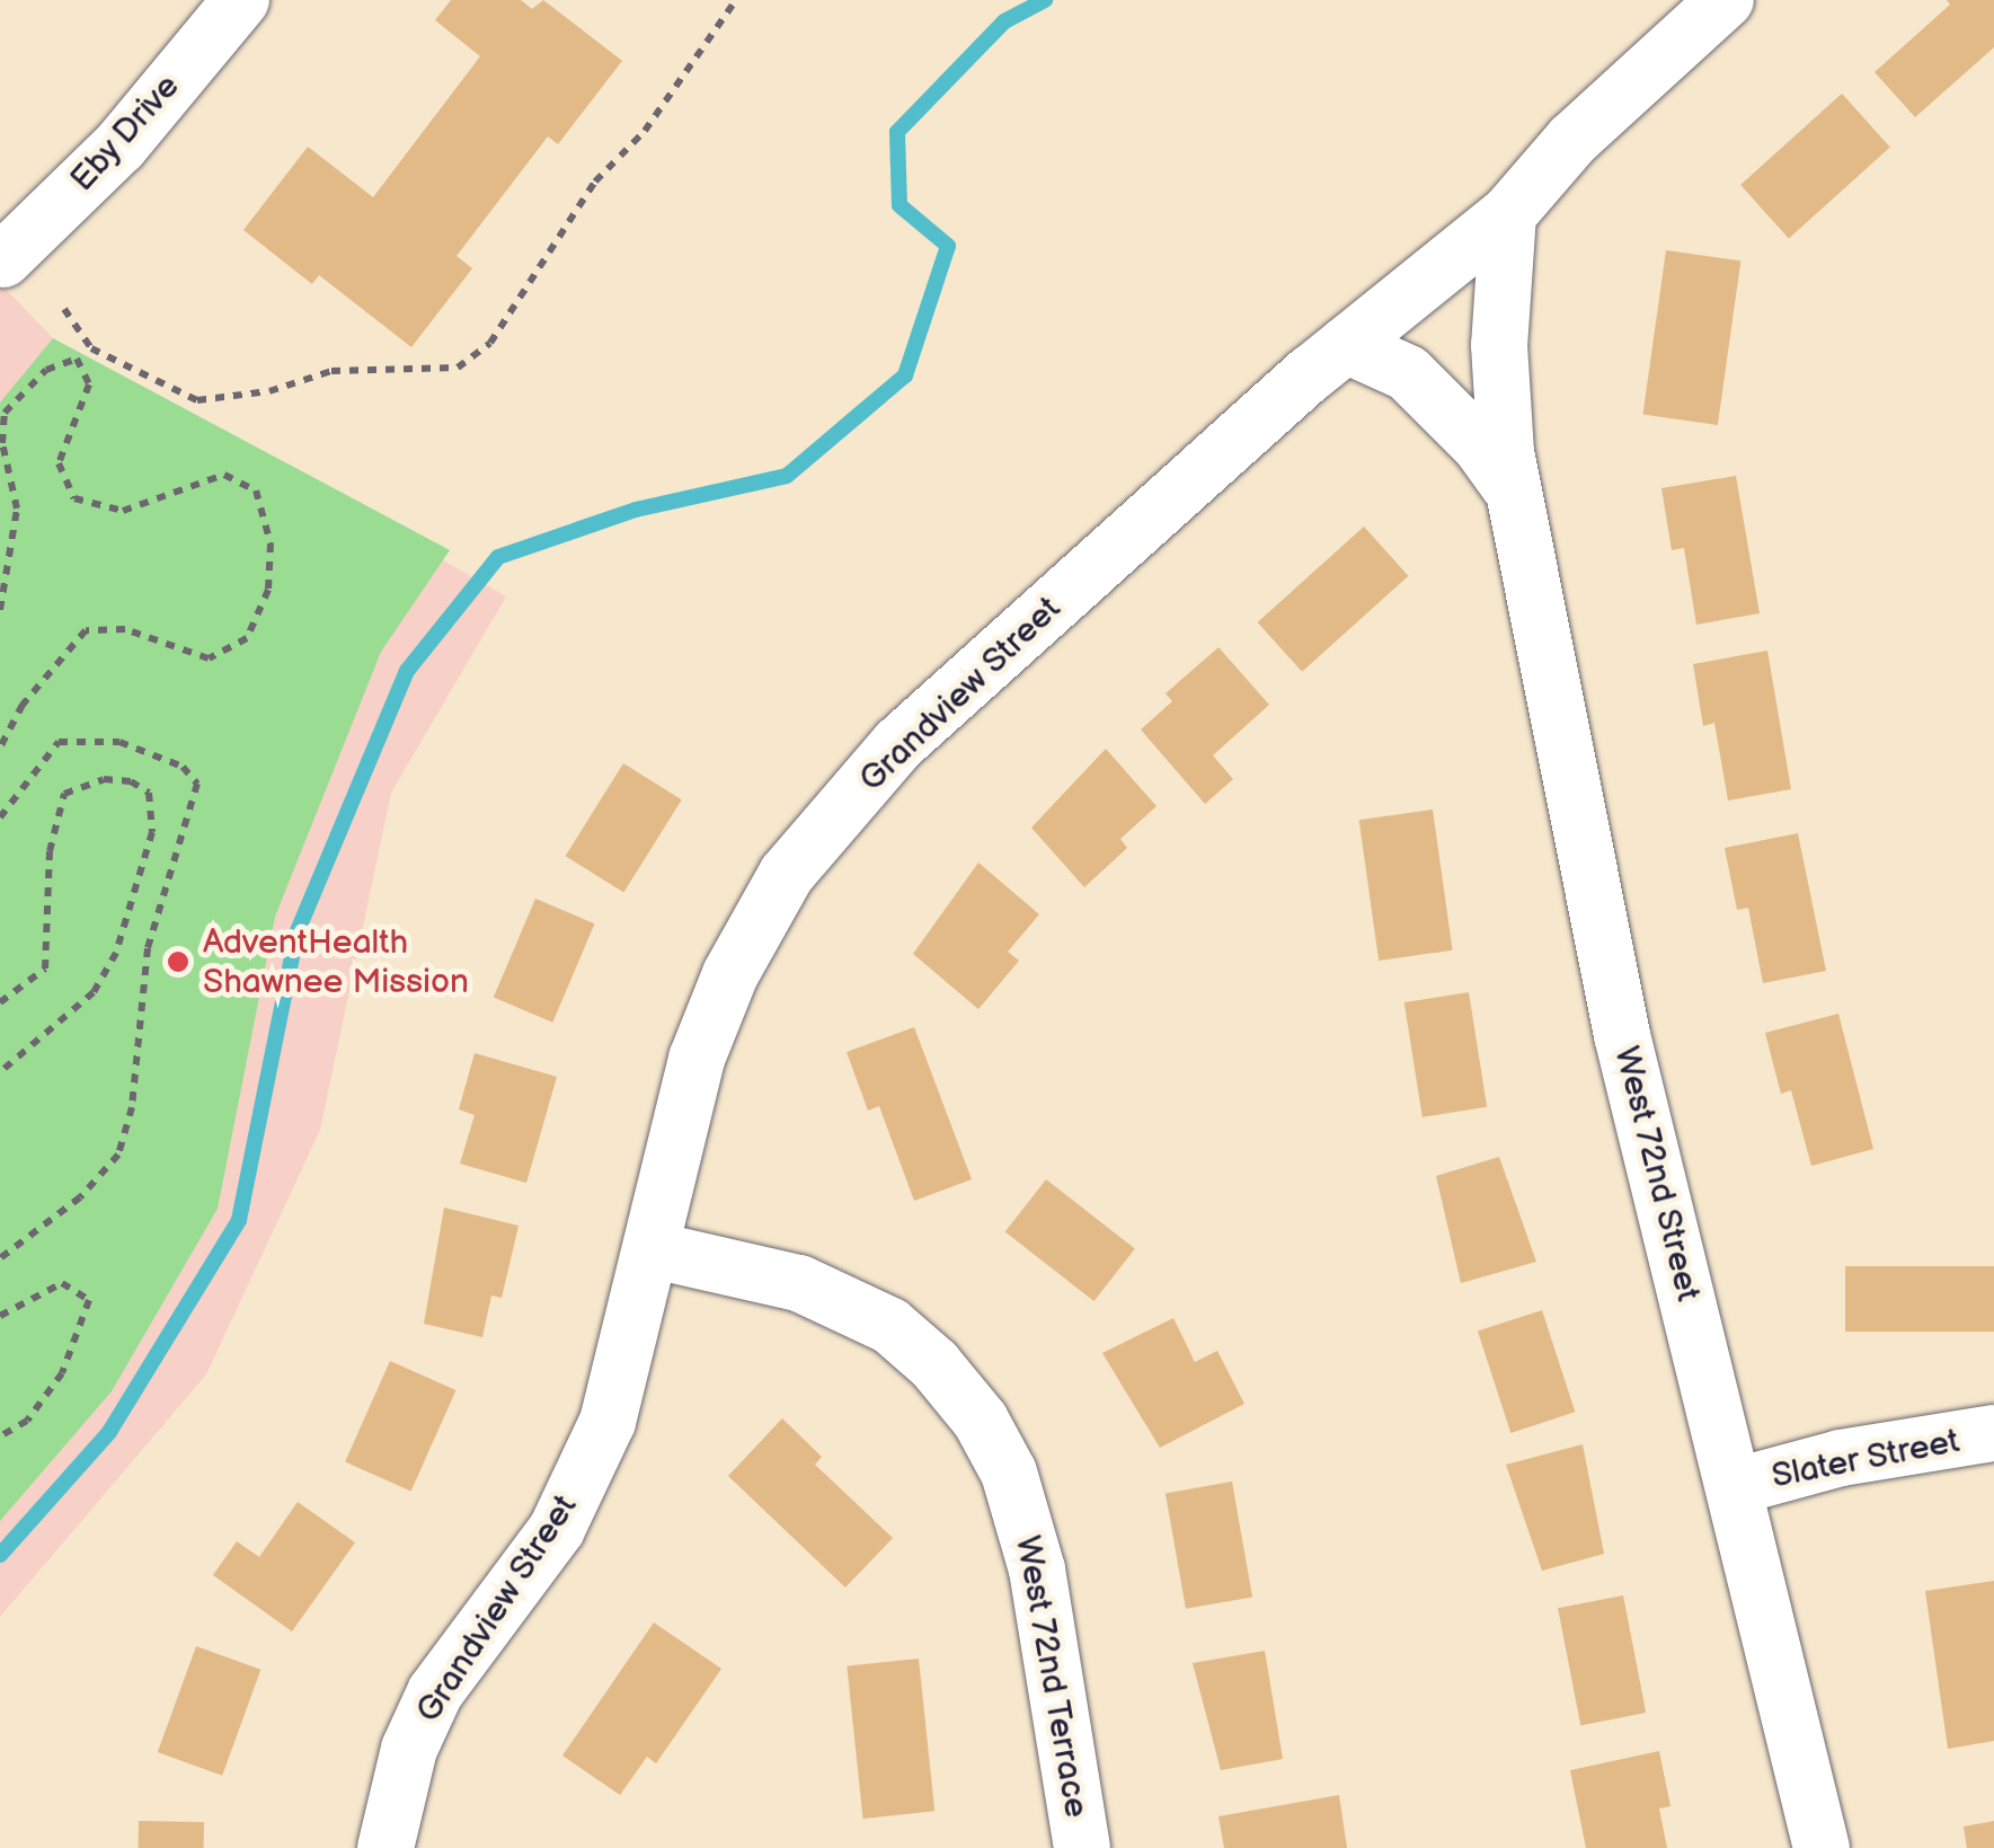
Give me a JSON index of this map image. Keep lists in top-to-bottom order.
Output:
{
  "streets": {
    "street": [
      "Eby Drive",
      "Grandview Street",
      "West 72nd Street",
      "Slater Street",
      "West 72nd Terrace"
    ]
  },
  "crossings": [
    ["Grandview Street", "West 72nd Street"],
    ["Grandview Street", "West 72nd Terrace"],
    ["West 72nd Street", "Slater Street"]
  ],
  "places": ["AdventHealth Shawnee Mission"]
}
